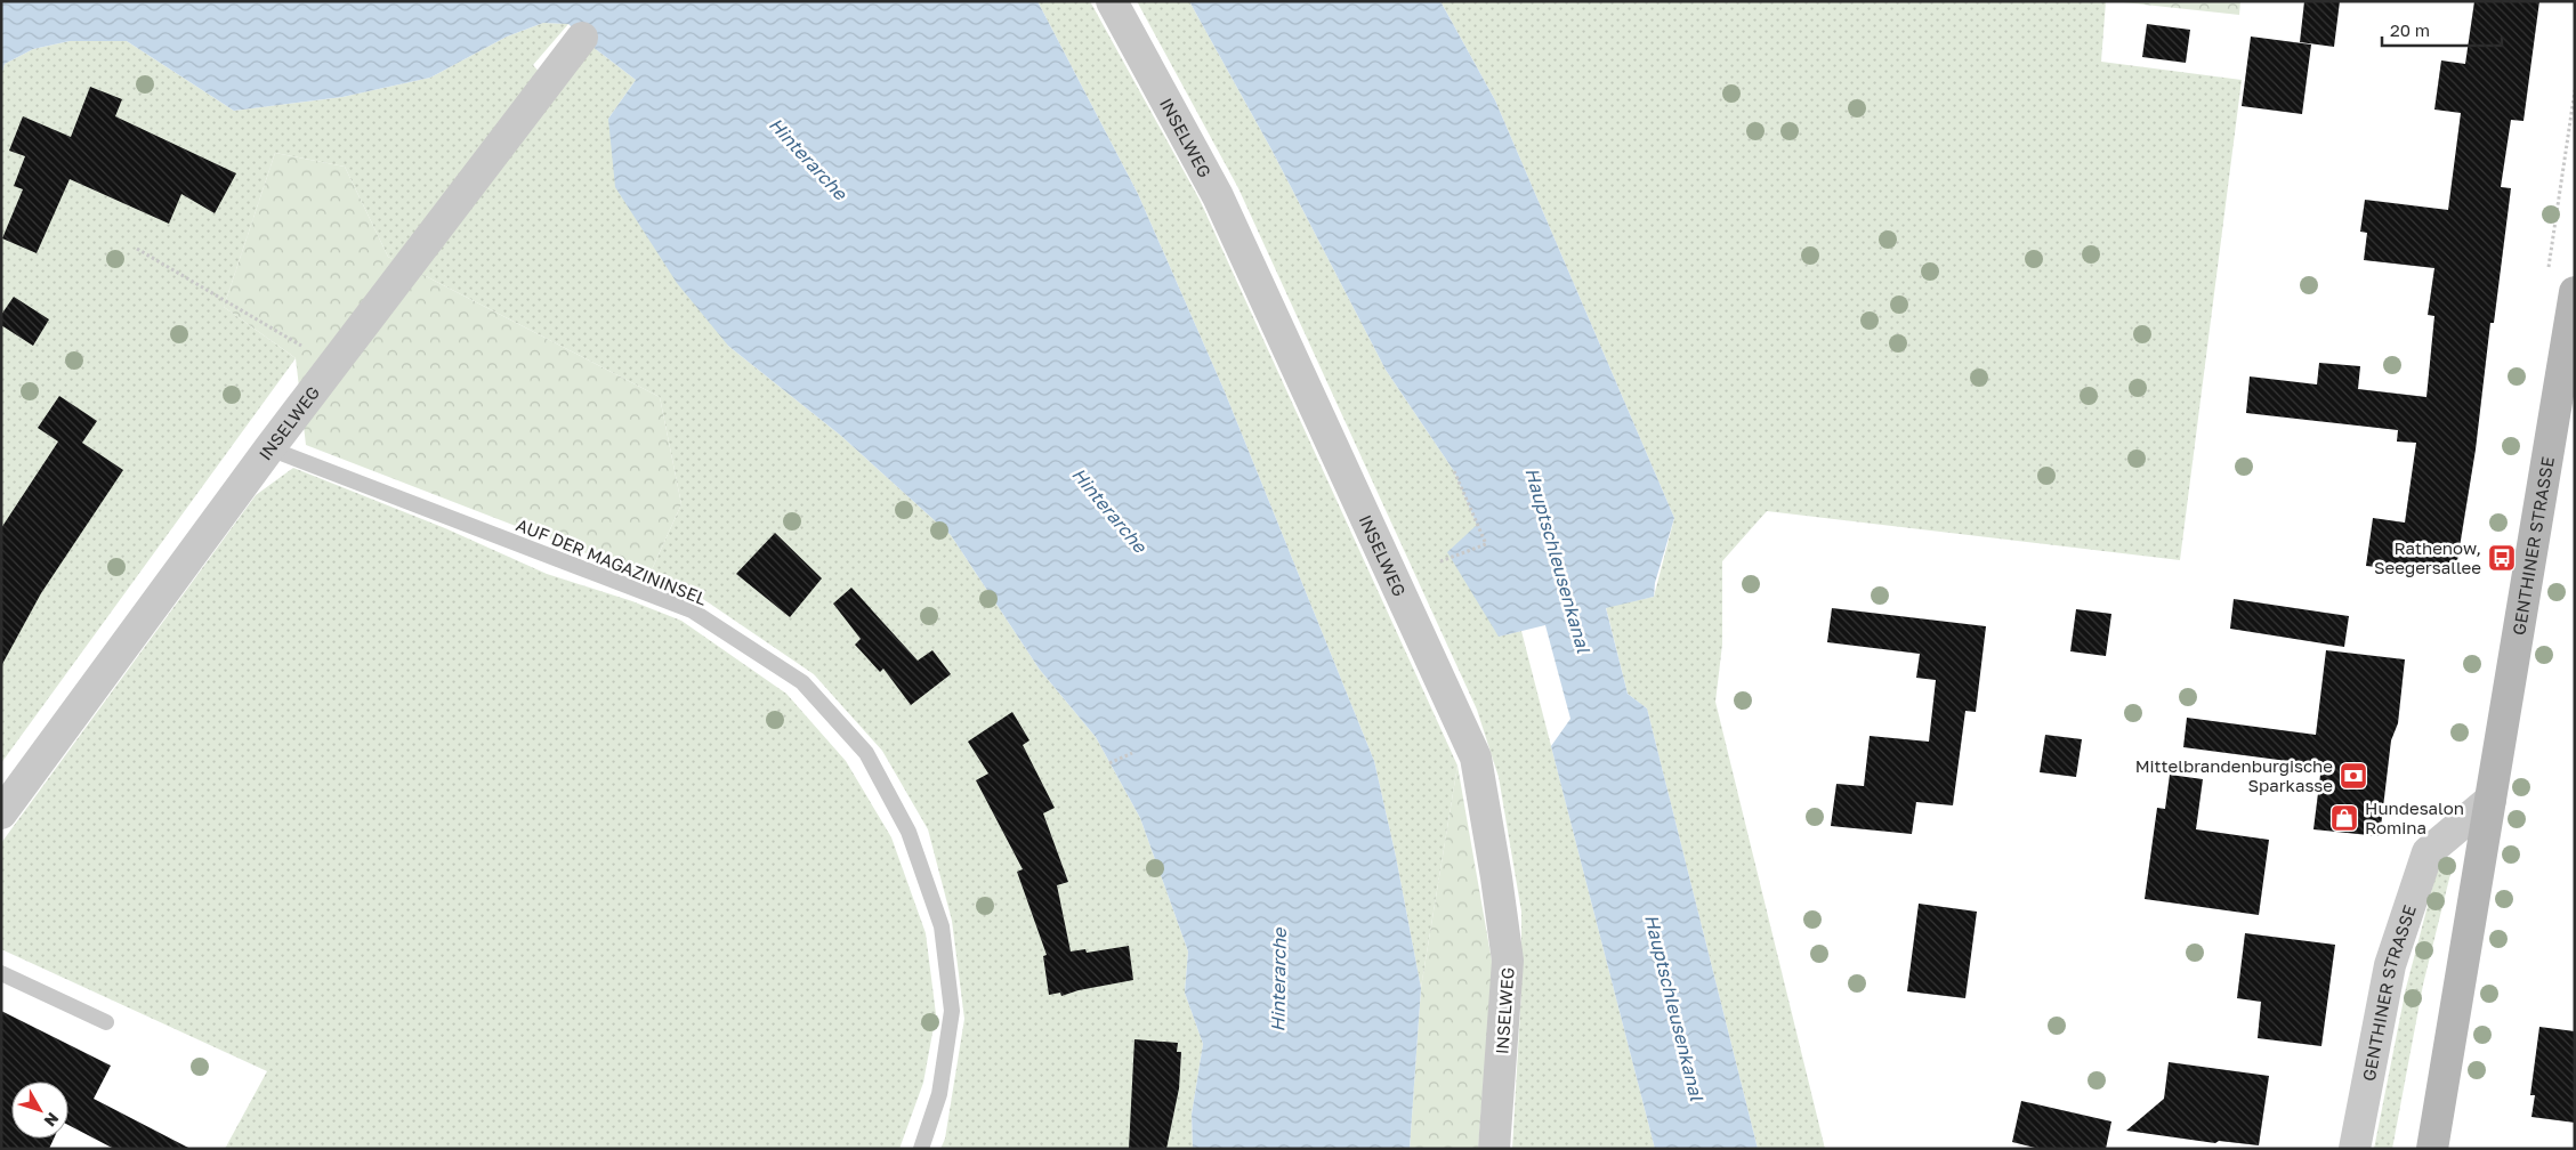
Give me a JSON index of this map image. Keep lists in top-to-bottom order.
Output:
{
  "streets": {
    "main road": ["GENTHINER STRASSE"],
    "street": ["INSELWEG"],
    "lane": ["AUF DER MAGAZININSEL"]
  },
  "crossings": [
    ["INSELWEG", "AUF DER MAGAZININSEL"]
  ],
  "water": ["Hinterarche", "Hauptschleusenkanal"],
  "places": {
    "bus stop": ["Rathenow, Seegersallee"],
    "bank": ["Mittelbrandenburgische Sparkasse"],
    "shop": ["Hundesalon Romina"]
  },
  "scale_bar": "20 m",
  "north": "bottom right"
}
